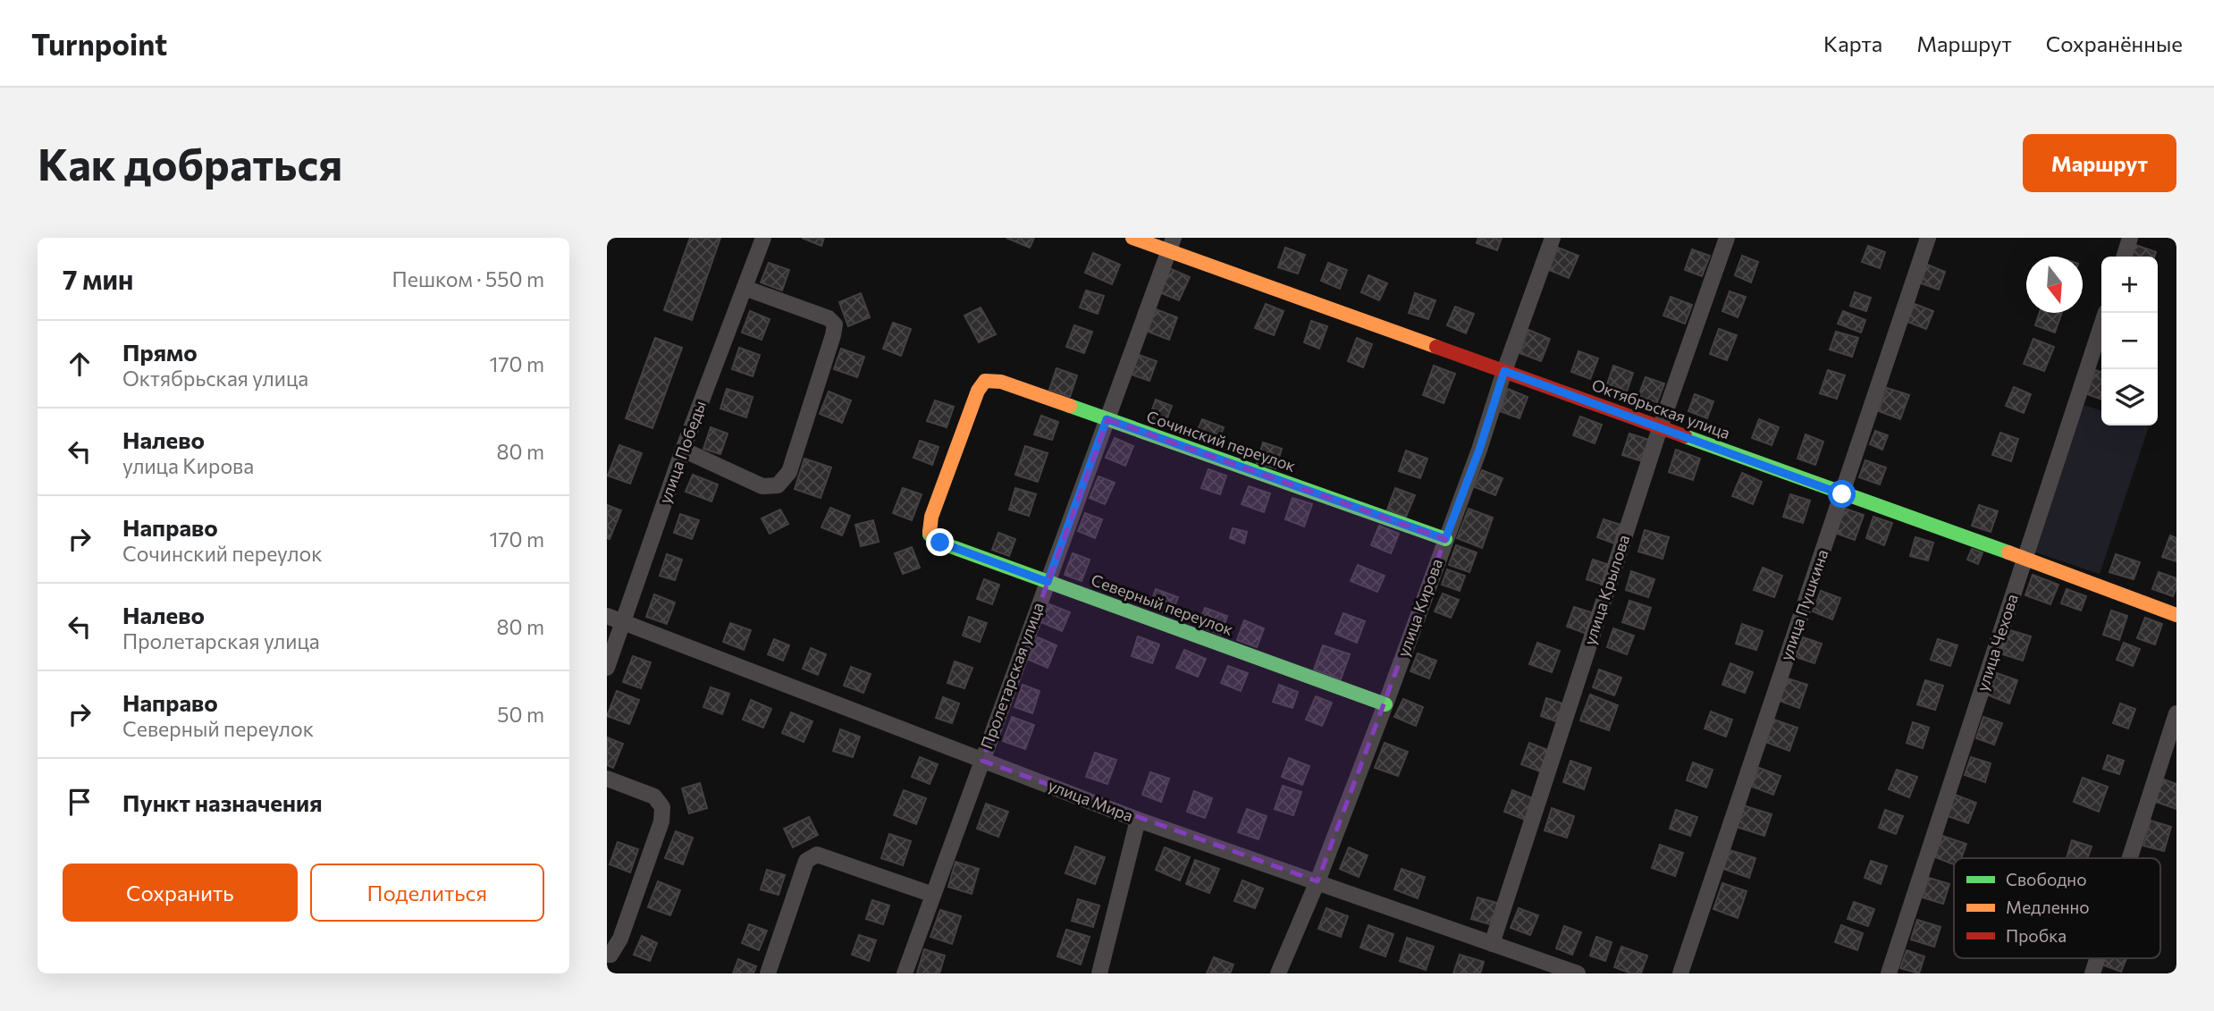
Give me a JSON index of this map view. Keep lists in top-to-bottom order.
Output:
{
  "streets": {
    "street": [
      "Октябрьская улица",
      "Сочинский переулок",
      "улица Победы",
      "улица Крылова",
      "Северный переулок",
      "улица Пушкина",
      "улица Кирова",
      "улица Чехова",
      "Пролетарская улица",
      "улица Мира"
    ]
  },
  "crossings": [
    ["Октябрьская улица", "улица Крылова"],
    ["Октябрьская улица", "улица Пушкина"],
    ["Октябрьская улица", "улица Кирова"],
    ["Октябрьская улица", "улица Чехова"],
    ["Октябрьская улица", "Пролетарская улица"],
    ["Сочинский переулок", "Северный переулок"],
    ["Сочинский переулок", "улица Кирова"],
    ["Сочинский переулок", "Пролетарская улица"],
    ["улица Победы", "улица Мира"],
    ["улица Крылова", "улица Мира"],
    ["Северный переулок", "улица Кирова"],
    ["Северный переулок", "Пролетарская улица"],
    ["улица Кирова", "улица Мира"],
    ["Пролетарская улица", "улица Мира"]
  ],
  "legend": ["Свободно", "Медленно", "Пробка"],
  "north": "bottom",
  "page": {
    "header": "Turnpoint",
    "nav": ["Карта", "Маршрут", "Сохранённые"],
    "buttons": [
      "Маршрут",
      ["Сохранить", "Поделиться"]
    ],
    "title": "Как добраться",
    "heading": ["7 мин", "Пешком · 550 m"],
    "map_buttons": ["+", "−"],
    "list": [
      ["Прямо", "Октябрьская улица", "170 m"],
      ["Налево", "улица Кирова", "80 m"],
      ["Направо", "Сочинский переулок", "170 m"],
      ["Налево", "Пролетарская улица", "80 m"],
      ["Направо", "Северный переулок", "50 m"],
      "Пункт назначения"
    ]
  }
}
